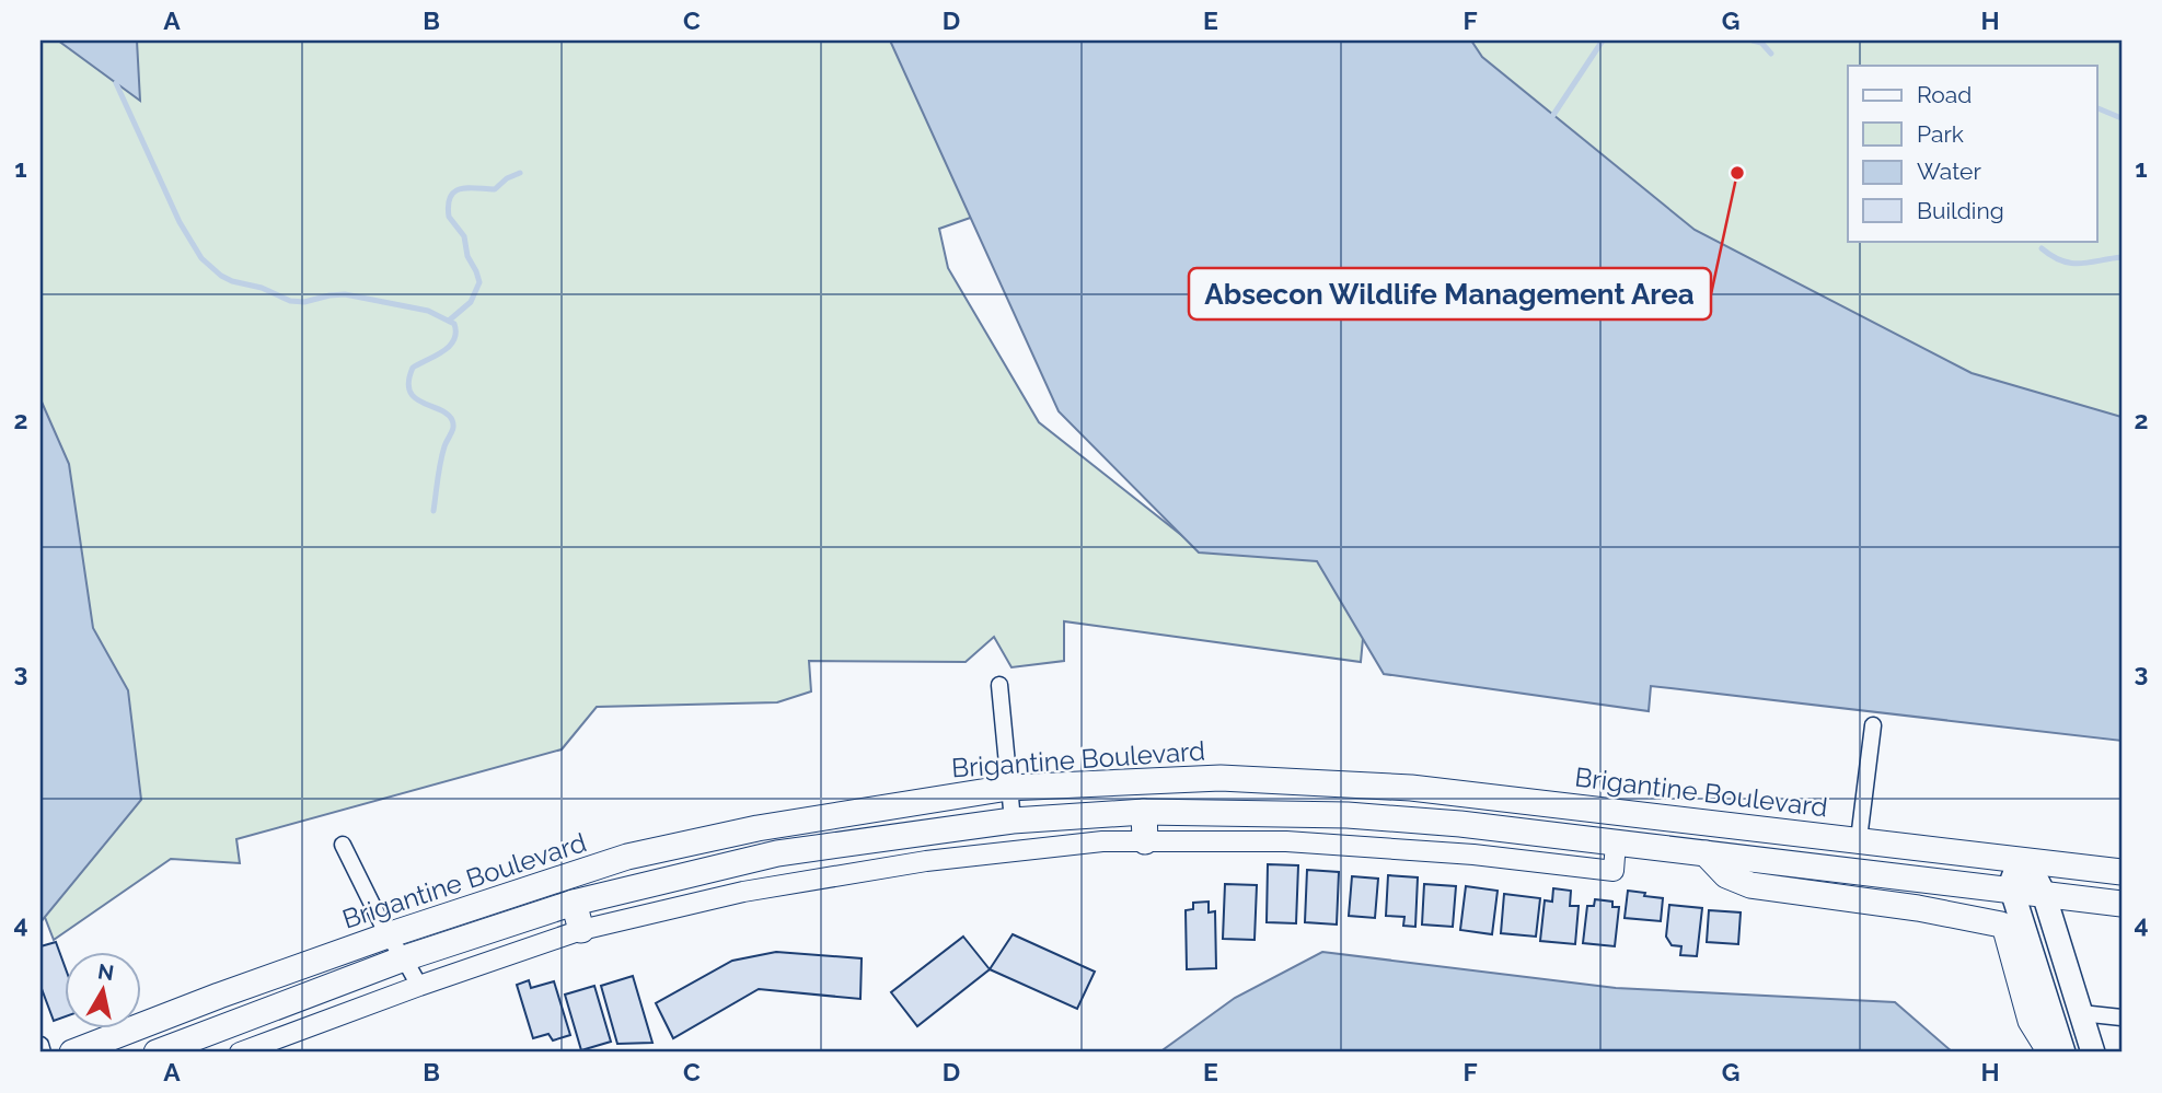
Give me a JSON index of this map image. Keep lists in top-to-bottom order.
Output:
{
  "streets": {
    "main road": ["Brigantine Boulevard"]
  },
  "places": ["Absecon Wildlife Management Area"],
  "legend": [
    "Road",
    "Park",
    "Water",
    "Building"
  ],
  "north": "top",
  "grid": {
    "columns": [
      "A",
      "B",
      "C",
      "D",
      "E",
      "F",
      "G",
      "H"
    ],
    "rows": [
      "1",
      "2",
      "3",
      "4"
    ]
  }
}
